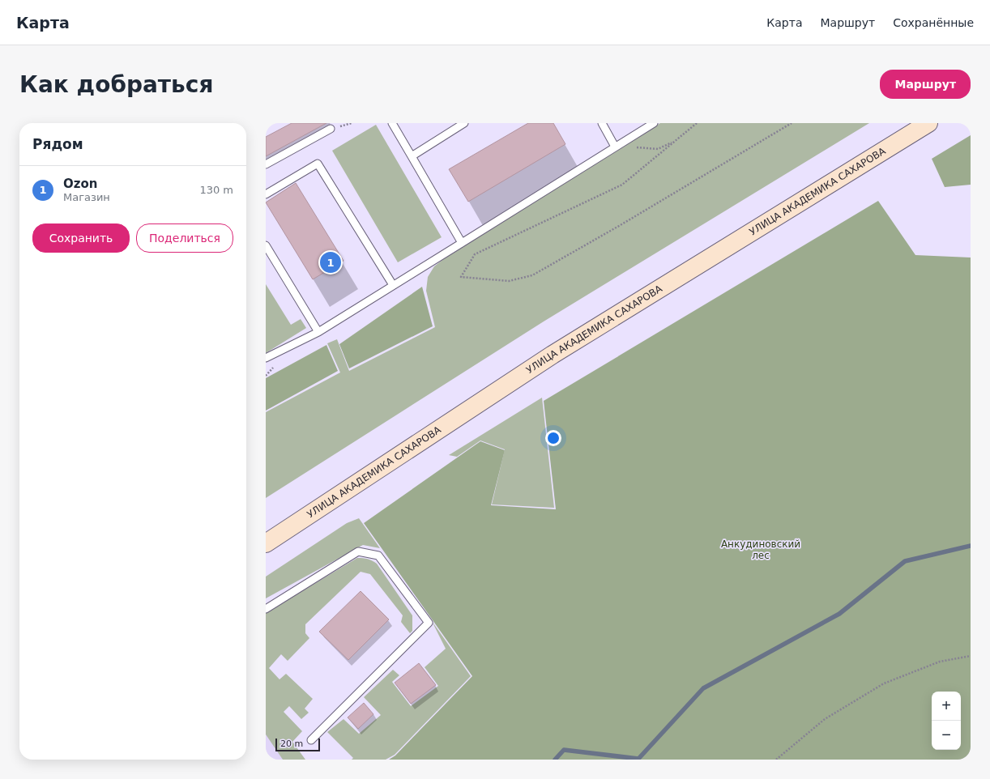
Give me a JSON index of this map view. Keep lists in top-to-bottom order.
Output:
{
  "streets": {
    "main road": ["УЛИЦА АКАДЕМИКА САХАРОВА"]
  },
  "parks": ["Анкудиновский лес"],
  "scale_bar": "20 m",
  "page": {
    "header": "Карта",
    "nav": ["Карта", "Маршрут", "Сохранённые"],
    "buttons": [
      "Маршрут",
      ["Сохранить", "Поделиться"]
    ],
    "title": "Как добраться",
    "heading": "Рядом",
    "list": [
      {
        "mark": "1",
        "name": "Ozon",
        "note": "Магазин",
        "value": "130 m"
      }
    ],
    "pins": "1",
    "map_buttons": ["+", "−"],
    "scale": "20 m"
  }
}
